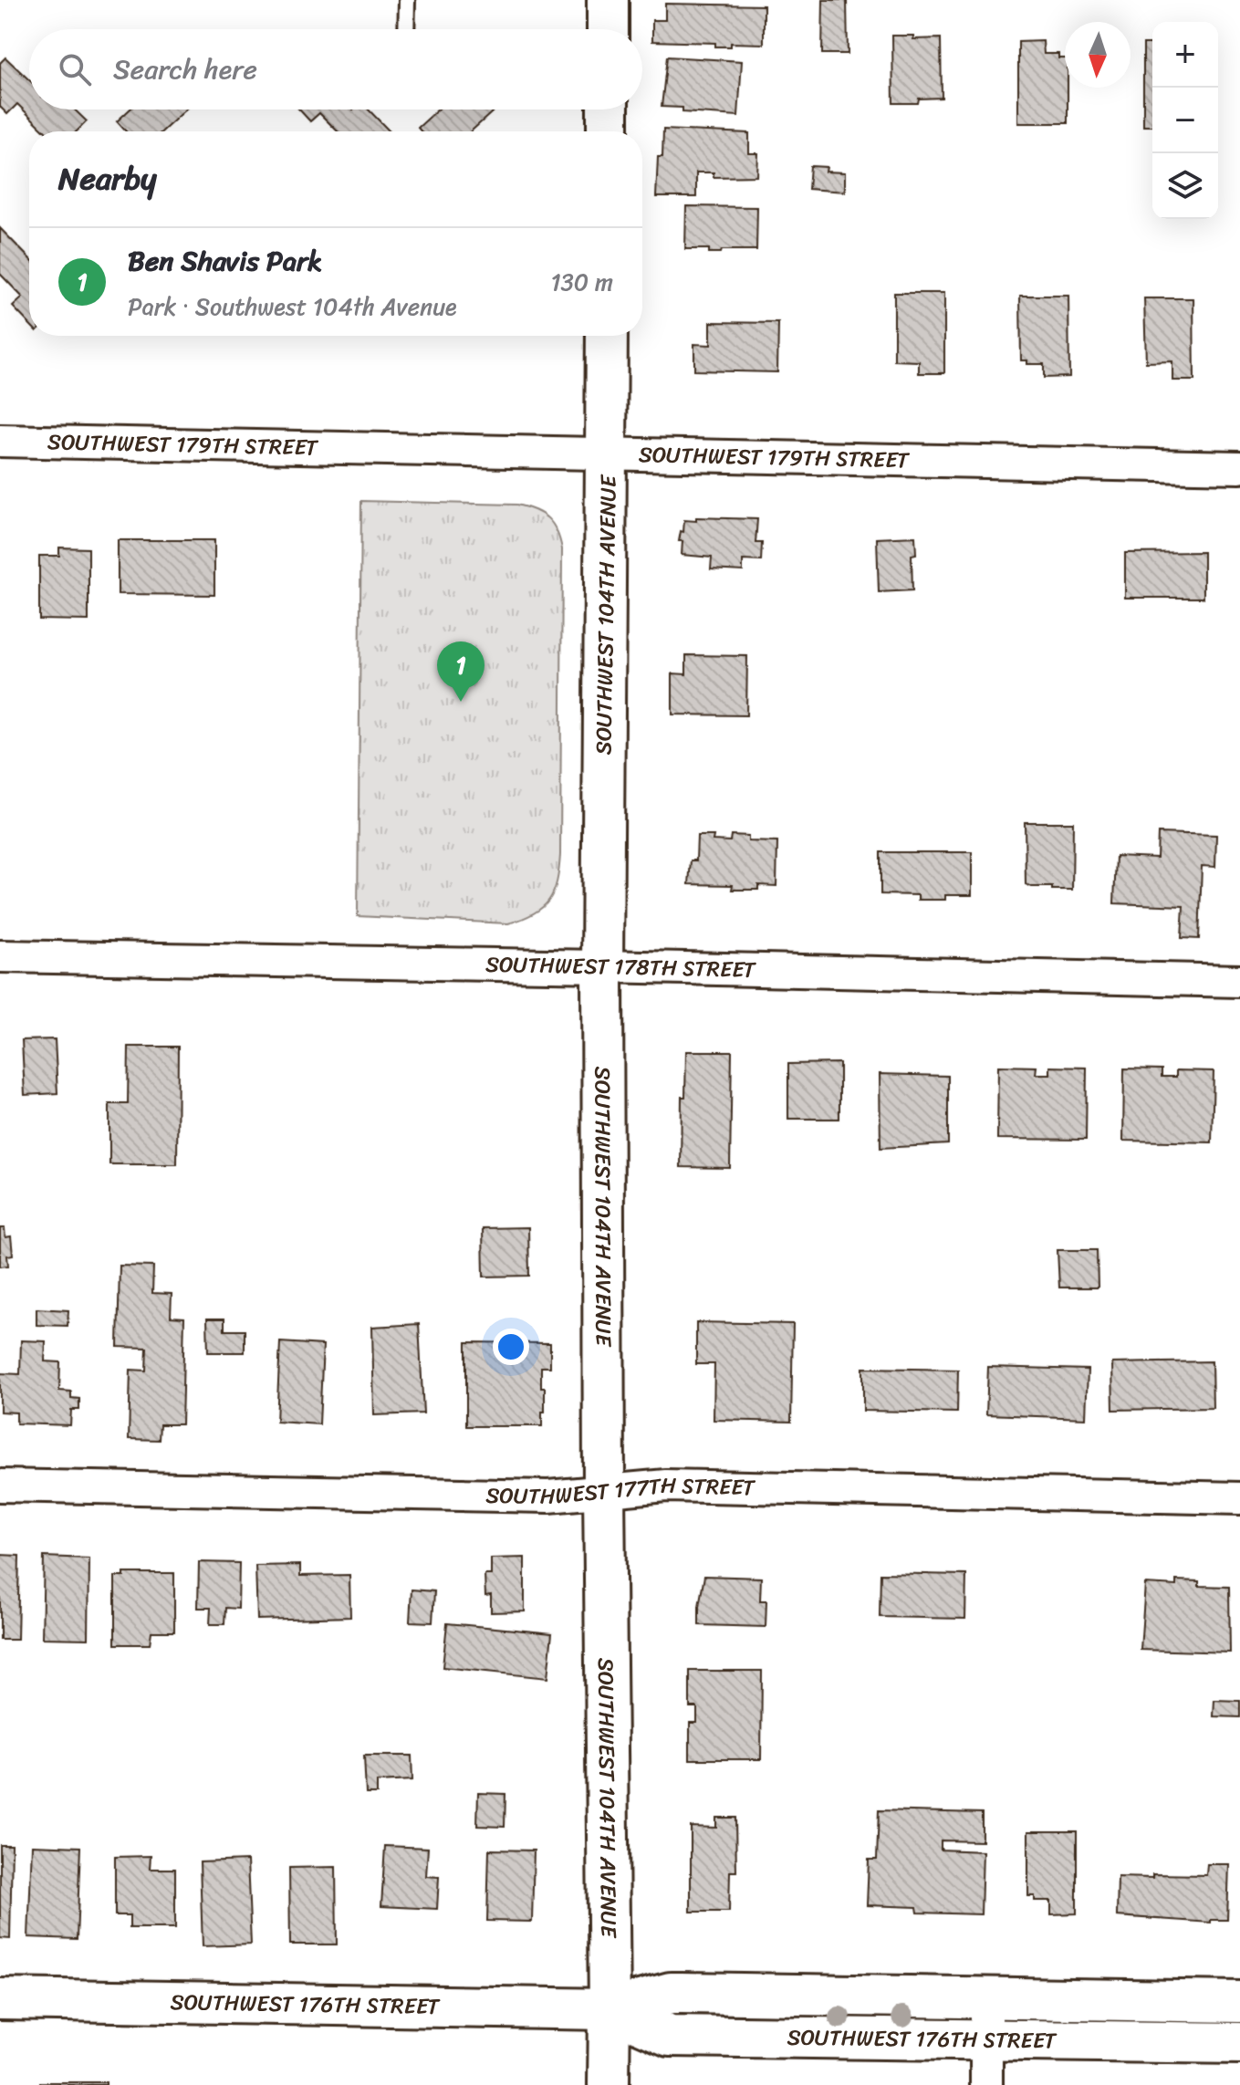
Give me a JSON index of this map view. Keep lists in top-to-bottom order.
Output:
{
  "streets": {
    "street": [
      "SOUTHWEST 179TH STREET",
      "SOUTHWEST 104TH AVENUE",
      "SOUTHWEST 178TH STREET",
      "SOUTHWEST 177TH STREET",
      "SOUTHWEST 176TH STREET"
    ]
  },
  "crossings": [
    ["SOUTHWEST 179TH STREET", "SOUTHWEST 104TH AVENUE"],
    ["SOUTHWEST 104TH AVENUE", "SOUTHWEST 178TH STREET"],
    ["SOUTHWEST 104TH AVENUE", "SOUTHWEST 177TH STREET"],
    ["SOUTHWEST 104TH AVENUE", "SOUTHWEST 176TH STREET"]
  ],
  "north": "bottom",
  "page": {
    "map_buttons": ["+", "−"],
    "search": "Search here",
    "heading": "Nearby",
    "list": [
      {
        "mark": "1",
        "name": "Ben Shavis Park",
        "note": "Park · Southwest 104th Avenue",
        "value": "130 m"
      }
    ],
    "pins": "1"
  }
}
